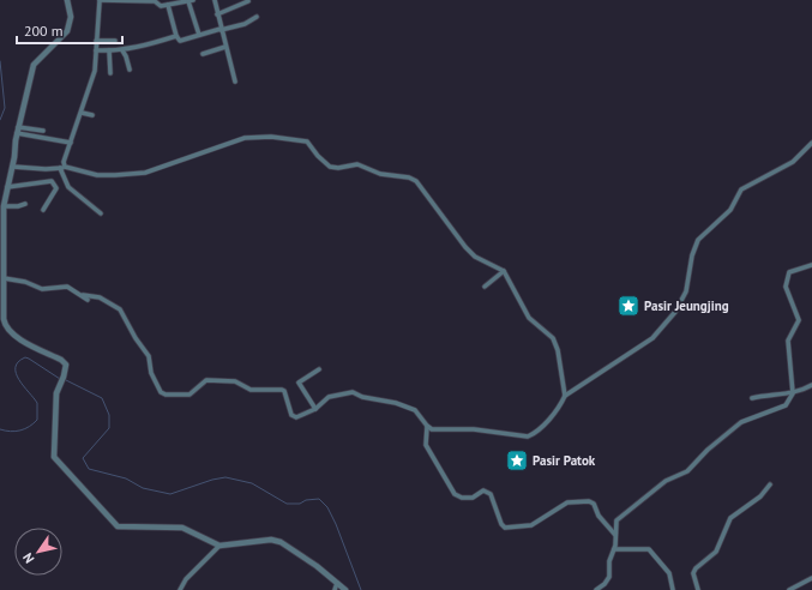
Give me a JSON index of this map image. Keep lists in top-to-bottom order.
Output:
{
  "places": {
    "place": ["Pasir Jeungjing", "Pasir Patok"]
  },
  "scale_bar": "200 m",
  "north": "bottom left"
}
